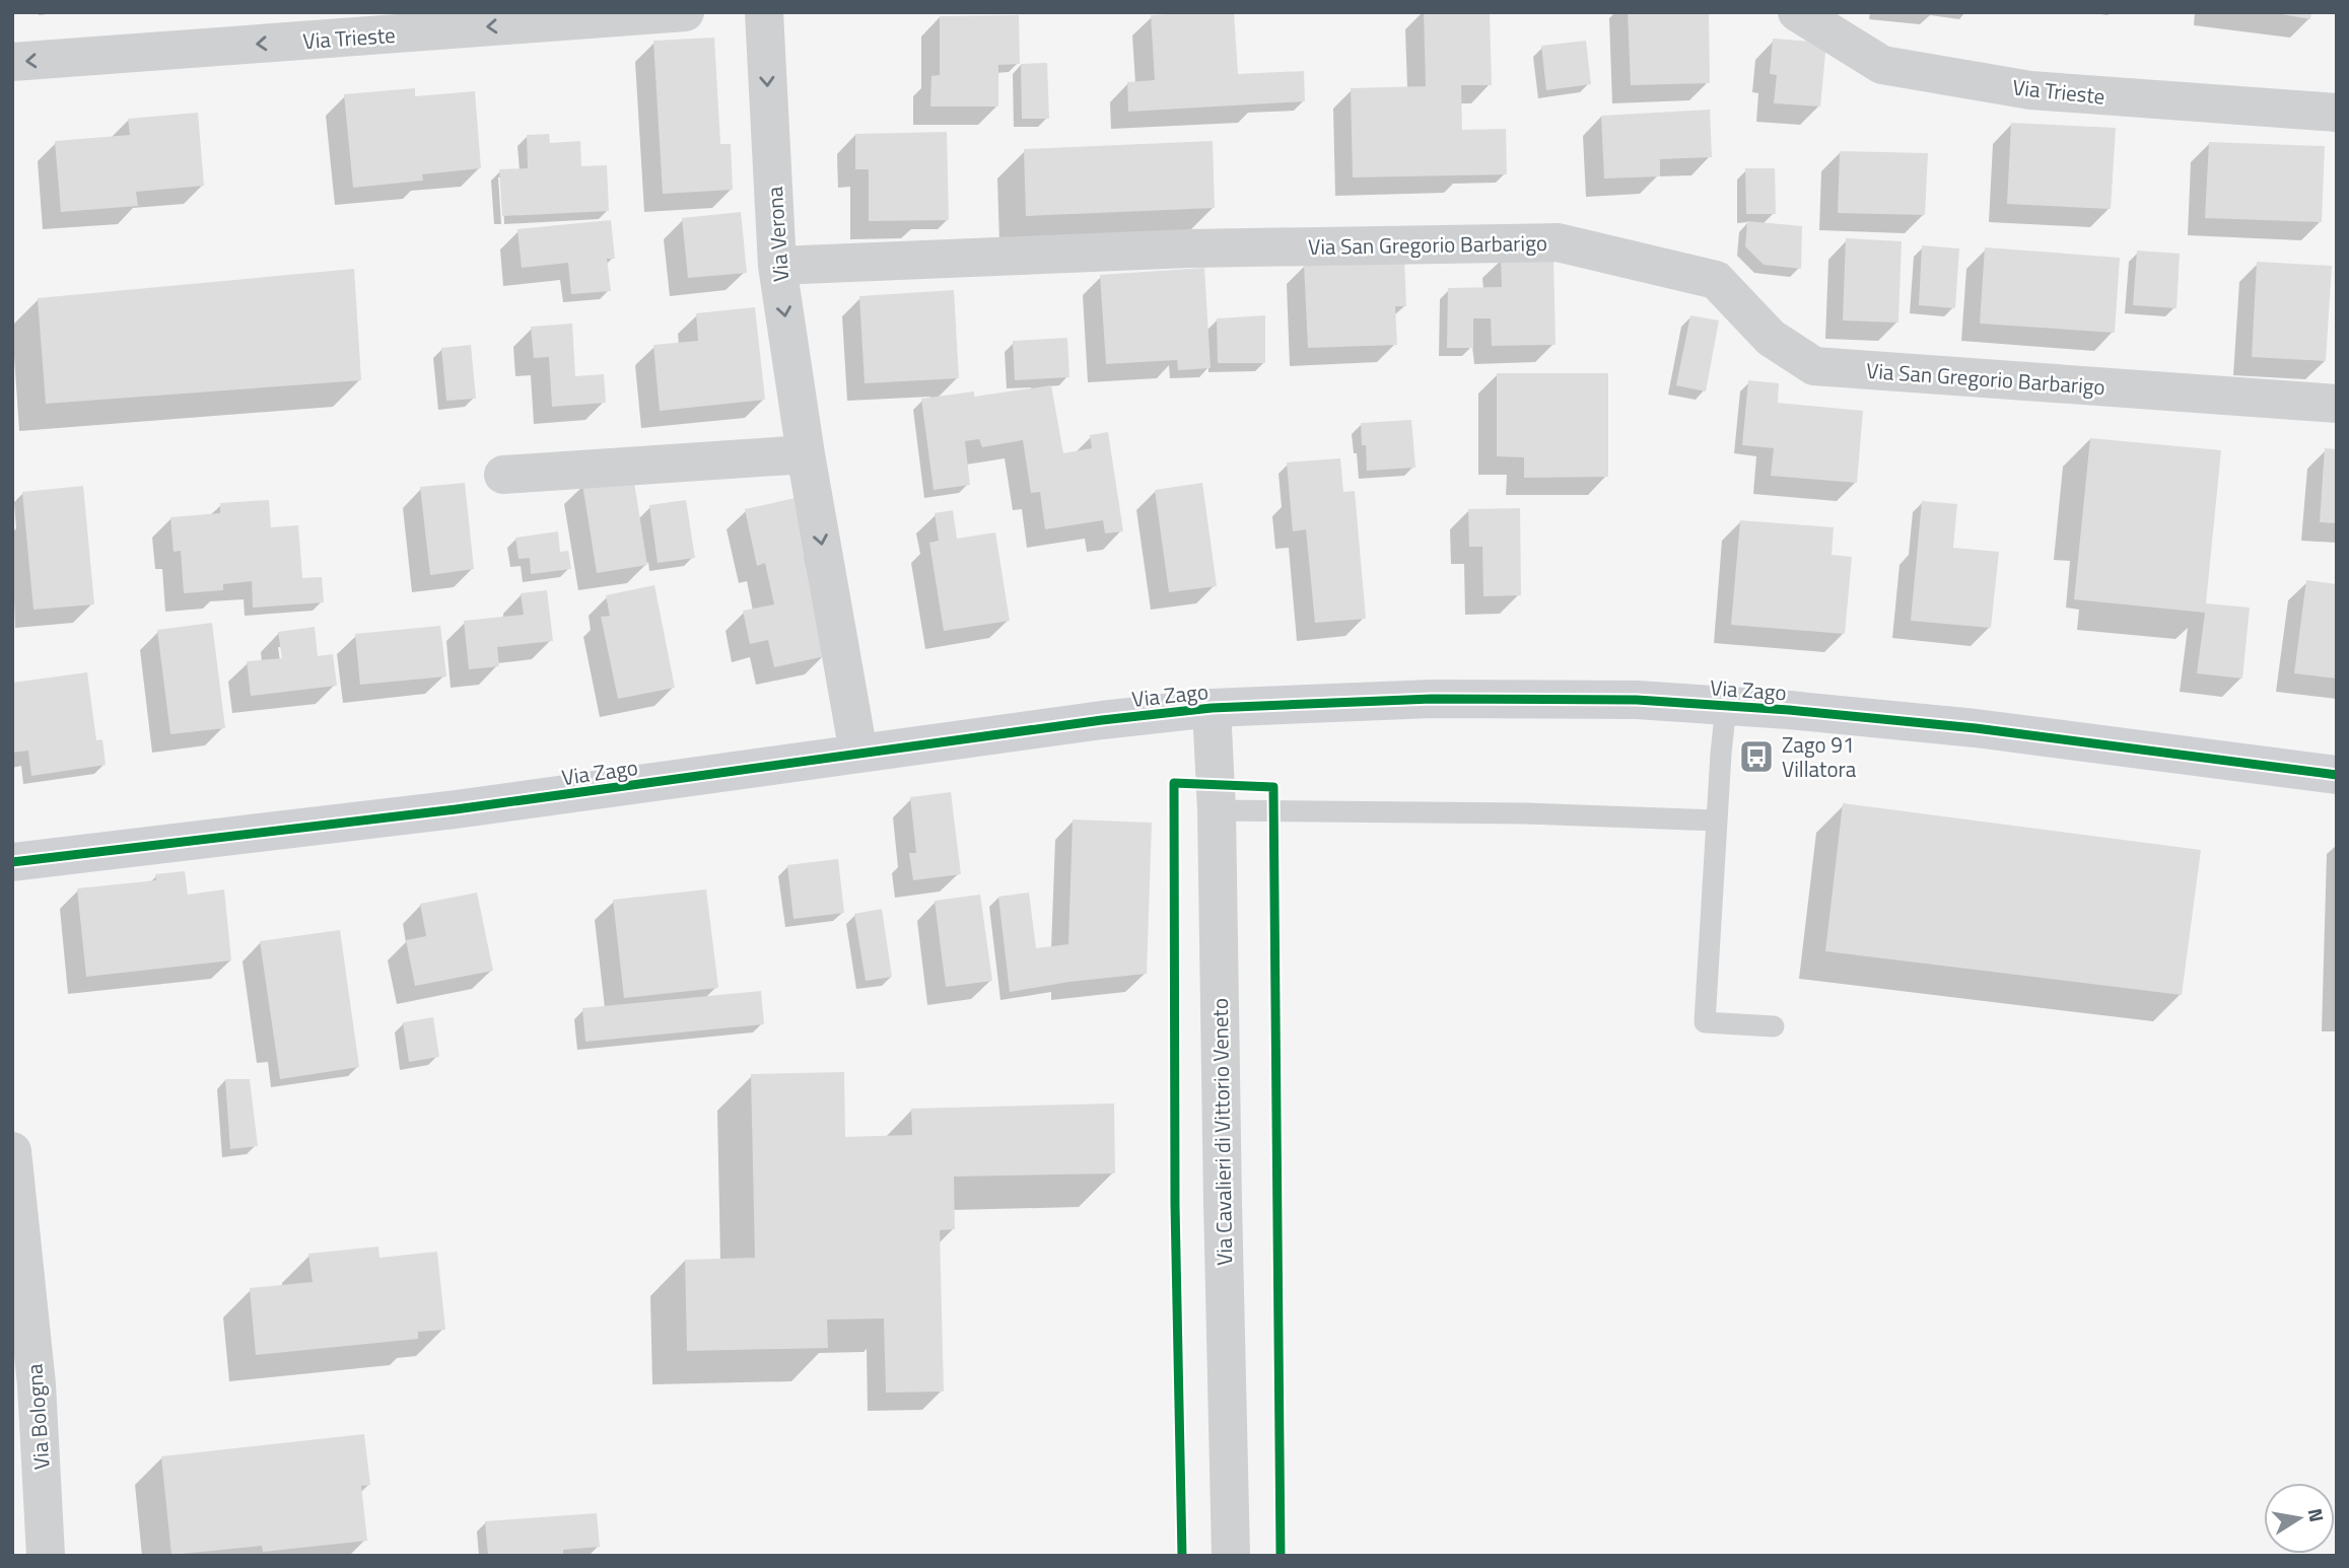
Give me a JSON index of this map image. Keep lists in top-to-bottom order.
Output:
{
  "streets": {
    "street": [
      "Via Trieste",
      "Via Verona",
      "Via San Gregorio Barbarigo",
      "Via Zago",
      "Via Cavalieri di Vittorio Veneto",
      "Via Bologna"
    ]
  },
  "crossings": [
    ["Via Verona", "Via San Gregorio Barbarigo"],
    ["Via Verona", "Via Zago"],
    ["Via Zago", "Via Cavalieri di Vittorio Veneto"]
  ],
  "one_way": ["Via Trieste", "Via Verona"],
  "places": {
    "bus stop": ["Zago 91 Villatora"]
  },
  "north": "right"
}
